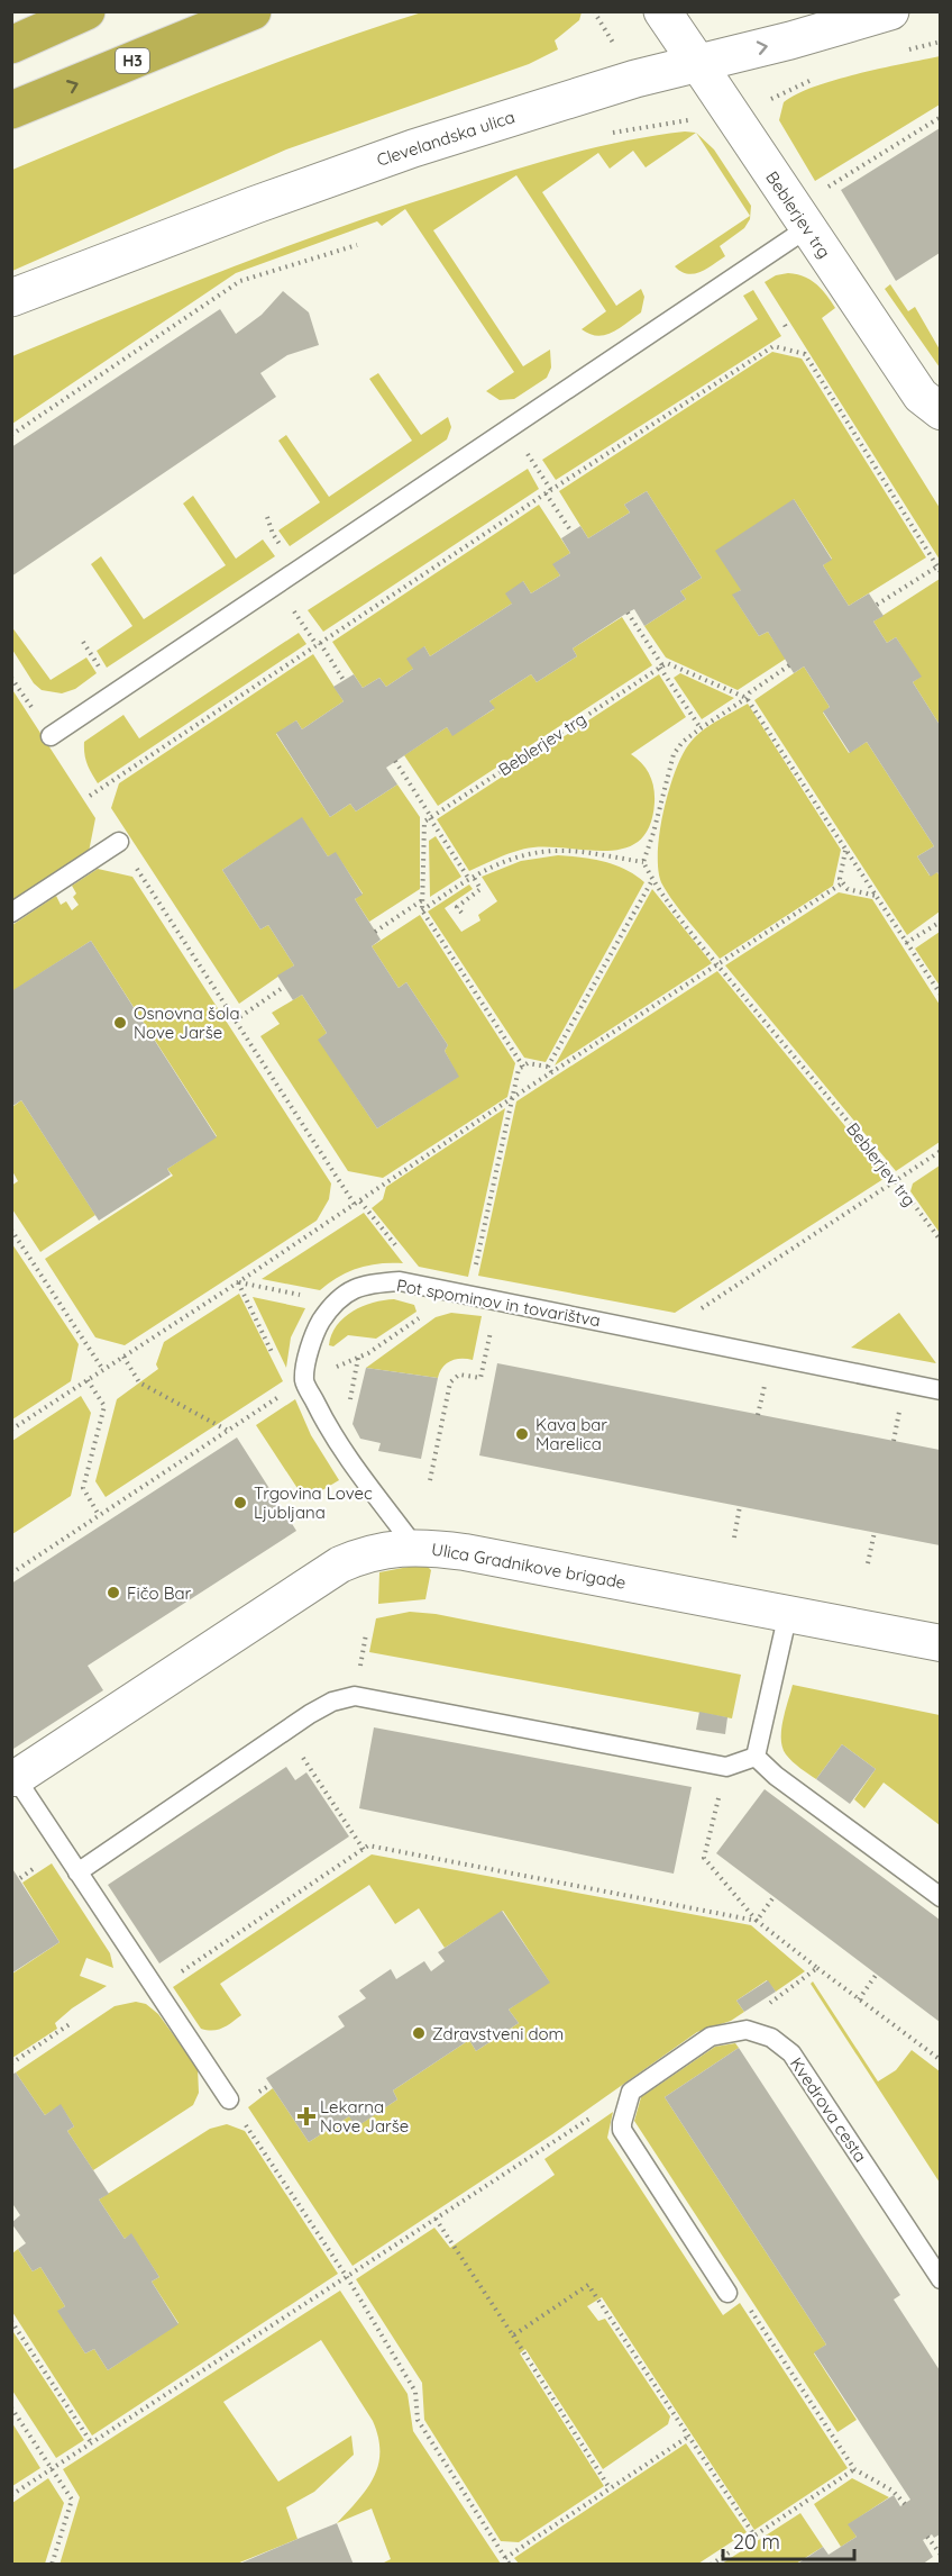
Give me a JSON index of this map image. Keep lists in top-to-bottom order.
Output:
{
  "streets": {
    "highway": ["H3"],
    "street": ["Clevelandska ulica", "Beblerjev trg", "Ulica Gradnikove brigade"],
    "lane": ["Pot spominov in tovarištva", "Kvedrova cesta"]
  },
  "crossings": [
    ["Clevelandska ulica", "Beblerjev trg"]
  ],
  "places": {
    "other": [
      "Osnovna šola Nove Jarše",
      "Kava bar Marelica",
      "Trgovina Lovec Ljubljana",
      "Fičo Bar",
      "Zdravstveni dom"
    ],
    "health": ["Lekarna Nove Jarše"]
  },
  "scale_bar": "20 m"
}
